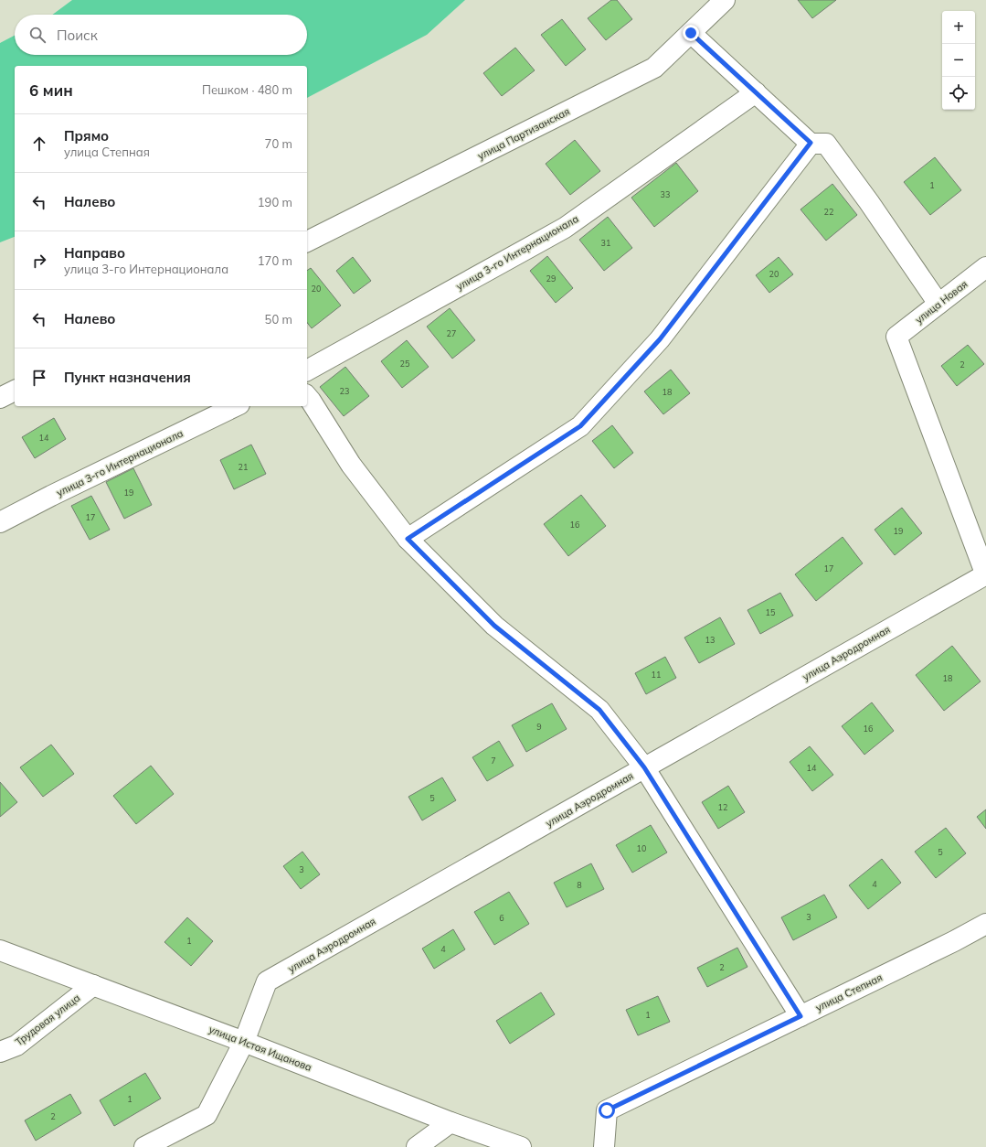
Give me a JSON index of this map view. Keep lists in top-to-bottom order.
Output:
{
  "streets": {
    "street": [
      "улица Партизанская",
      "улица 3-го Интернационала",
      "улица Новая",
      "улица Аэродромная",
      "улица Степная",
      "Трудовая улица",
      "улица Истая Ищанова"
    ]
  },
  "crossings": [
    ["улица Новая", "улица Аэродромная"],
    ["улица Аэродромная", "улица Истая Ищанова"],
    ["Трудовая улица", "улица Истая Ищанова"]
  ],
  "house_numbers": [
    "1",
    "33",
    "22",
    "31",
    "20",
    "29",
    "20",
    "27",
    "25",
    "2",
    "23",
    "18",
    "14",
    "21",
    "19",
    "17",
    "16",
    "19",
    "17",
    "15",
    "13",
    "11",
    "18",
    "9",
    "16",
    "7",
    "14",
    "5",
    "12",
    "10",
    "5",
    "3",
    "4",
    "8",
    "3",
    "6",
    "1",
    "4",
    "2",
    "1",
    "1",
    "2"
  ],
  "page": {
    "map_buttons": ["+", "−"],
    "search": "Поиск",
    "heading": ["6 мин", "Пешком · 480 m"],
    "list": [
      ["Прямо", "улица Степная", "70 m"],
      ["Налево", "190 m"],
      ["Направо", "улица 3-го Интернационала", "170 m"],
      ["Налево", "50 m"],
      "Пункт назначения"
    ]
  }
}
